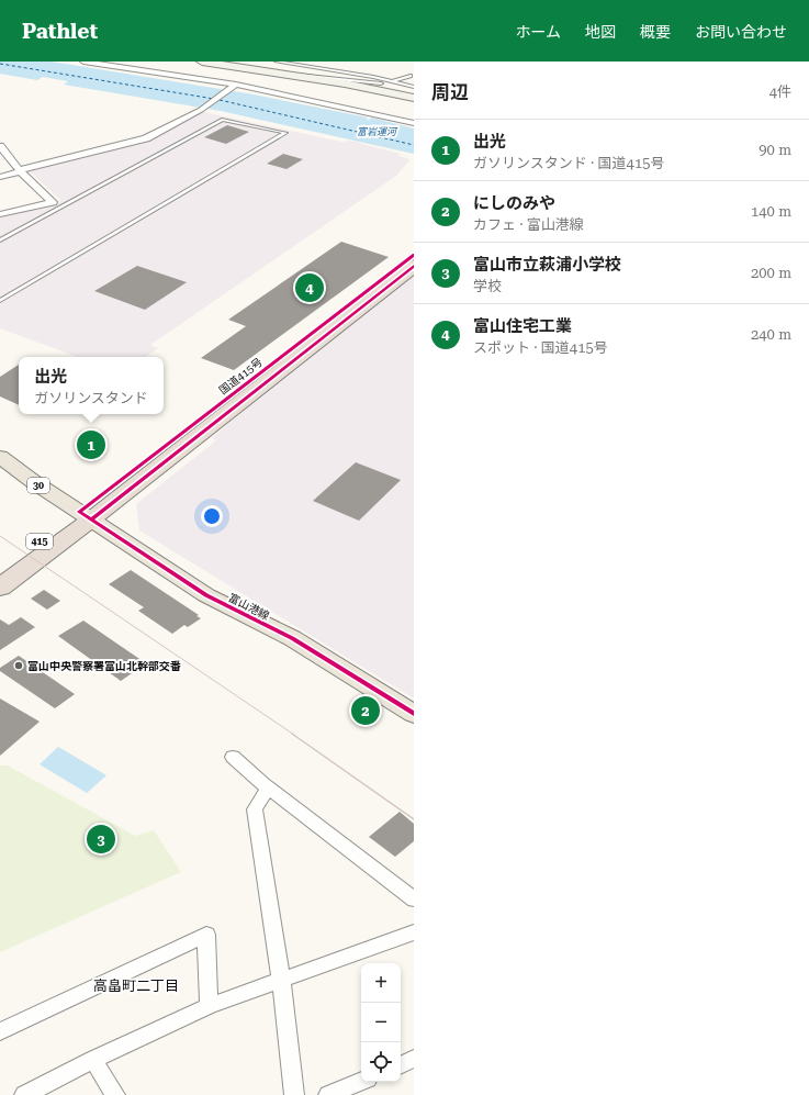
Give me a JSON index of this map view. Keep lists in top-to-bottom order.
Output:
{
  "streets": {
    "highway": ["国道415号", "415"],
    "main road": ["30", "富山港線"]
  },
  "crossings": [
    ["国道415号", "富山港線"]
  ],
  "districts": ["高畠町二丁目"],
  "water": ["富岩運河"],
  "places": ["富山中央警察署富山北幹部交番"],
  "page": {
    "header": "Pathlet",
    "nav": [
      "ホーム",
      "地図",
      "概要",
      "お問い合わせ"
    ],
    "heading": ["周辺", "4件"],
    "list": [
      {
        "mark": "1",
        "name": "出光",
        "note": "ガソリンスタンド · 国道415号",
        "value": "90 m"
      },
      {
        "mark": "2",
        "name": "にしのみや",
        "note": "カフェ · 富山港線",
        "value": "140 m"
      },
      {
        "mark": "3",
        "name": "富山市立萩浦小学校",
        "note": "学校",
        "value": "200 m"
      },
      {
        "mark": "4",
        "name": "富山住宅工業",
        "note": "スポット · 国道415号",
        "value": "240 m"
      }
    ],
    "pins": [
      "4",
      "1",
      "2",
      "3"
    ],
    "popup": ["出光", "ガソリンスタンド"],
    "map_buttons": ["+", "−"]
  }
}
